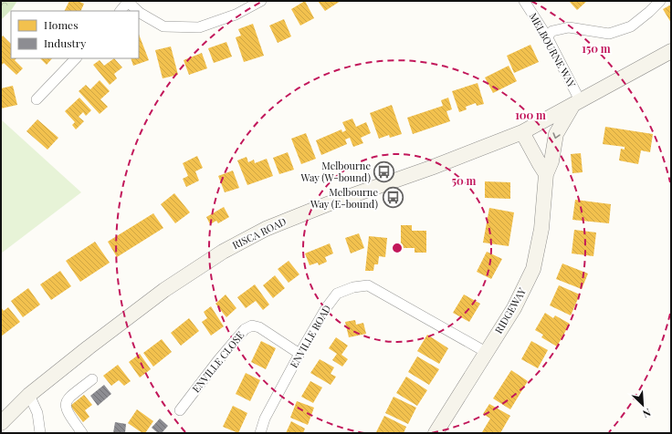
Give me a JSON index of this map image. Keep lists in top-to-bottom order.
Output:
{
  "streets": {
    "main road": ["RISCA ROAD", "RIDGEWAY"],
    "street": ["MELBOURNE WAY", "ENVILLE ROAD", "ENVILLE CLOSE"]
  },
  "crossings": [
    ["MELBOURNE WAY", "RISCA ROAD"],
    ["MELBOURNE WAY", "RIDGEWAY"],
    ["RISCA ROAD", "RIDGEWAY"],
    ["RIDGEWAY", "ENVILLE ROAD"],
    ["ENVILLE ROAD", "ENVILLE CLOSE"]
  ],
  "places": {
    "bus stop": ["Melbourne Way (W-bound)", "Melbourne Way (E-bound)"]
  },
  "legend": ["Homes", "Industry"],
  "north": "bottom right",
  "rings": ["150 m", "100 m", "50 m"]
}
